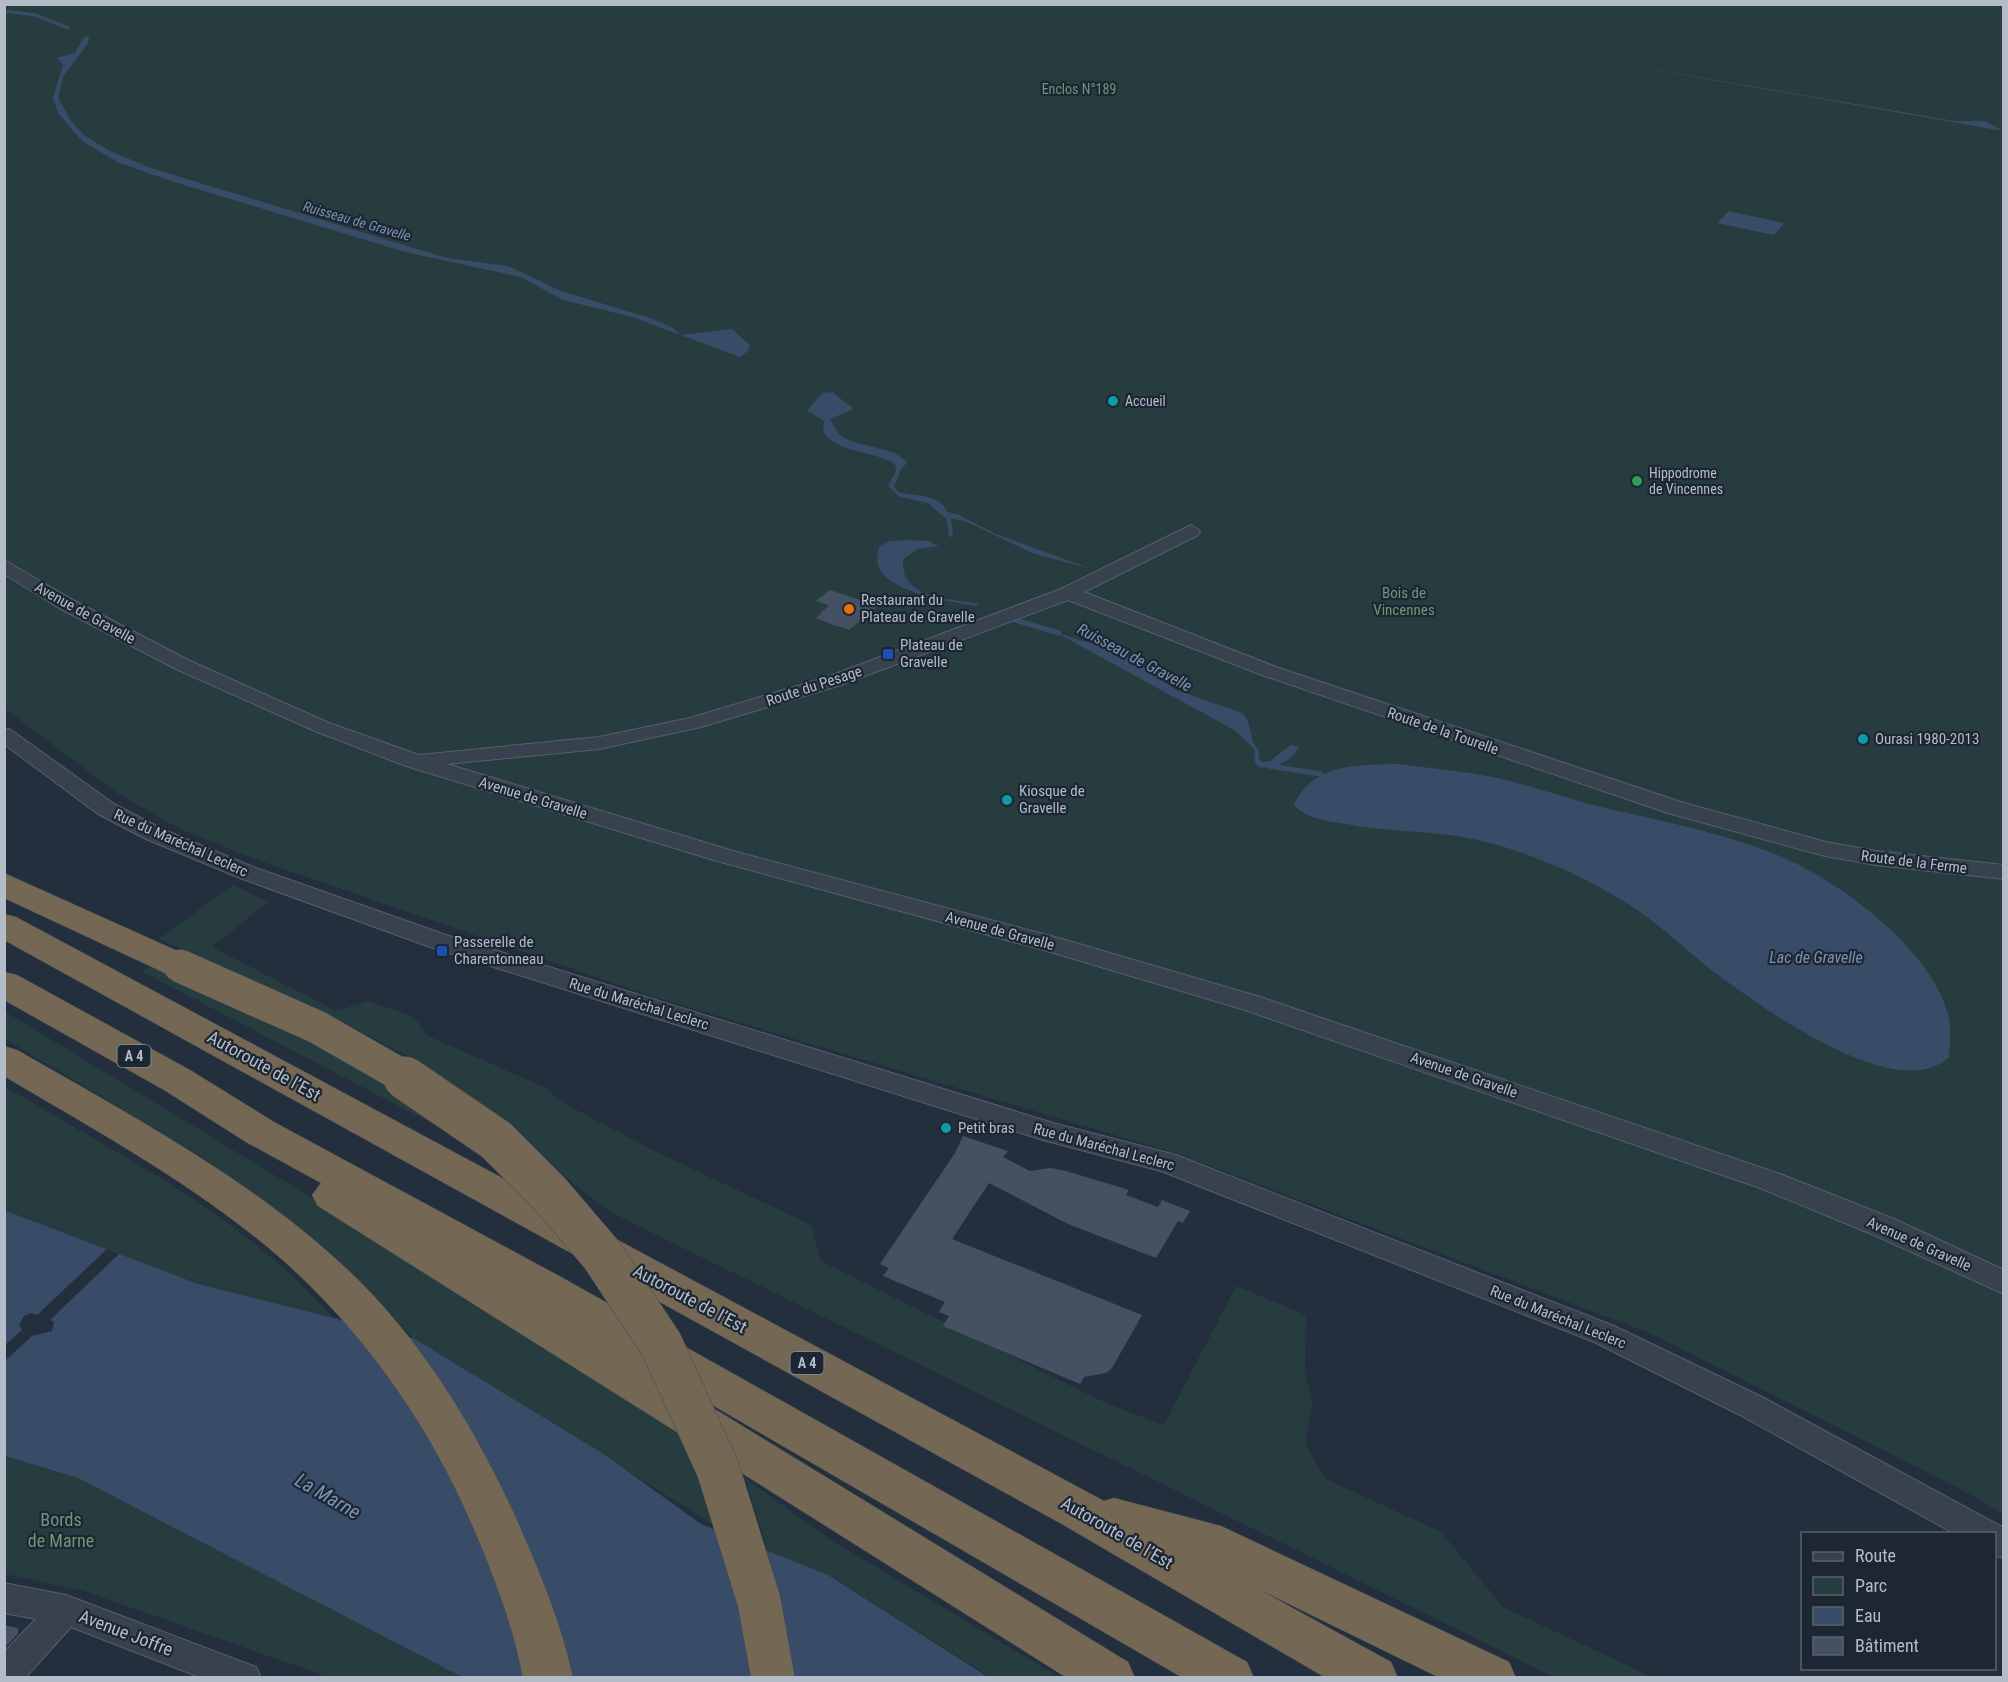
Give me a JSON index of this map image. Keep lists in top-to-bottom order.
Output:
{
  "streets": {
    "highway": ["A 4", "Autoroute de l’Est"],
    "street": [
      "Avenue de Gravelle",
      "Route du Pesage",
      "Route de la Tourelle",
      "Rue du Maréchal Leclerc",
      "Route de la Ferme",
      "Avenue Joffre"
    ]
  },
  "crossings": [
    ["Avenue de Gravelle", "Route du Pesage"],
    ["Route du Pesage", "Route de la Tourelle"],
    ["Route de la Tourelle", "Route de la Ferme"]
  ],
  "water": ["Ruisseau de Gravelle", "Lac de Gravelle", "La Marne"],
  "parks": ["Enclos N°189", "Bois de Vincennes", "Bords de Marne"],
  "places": {
    "other": [
      "Accueil",
      "Hippodrome de Vincennes",
      "Restaurant du Plateau de Gravelle",
      "Ourasi 1980-2013",
      "Kiosque de Gravelle",
      "Petit bras"
    ],
    "transit": ["Plateau de Gravelle", "Passerelle de Charentonneau"]
  },
  "legend": [
    "Route",
    "Parc",
    "Eau",
    "Bâtiment"
  ]
}
